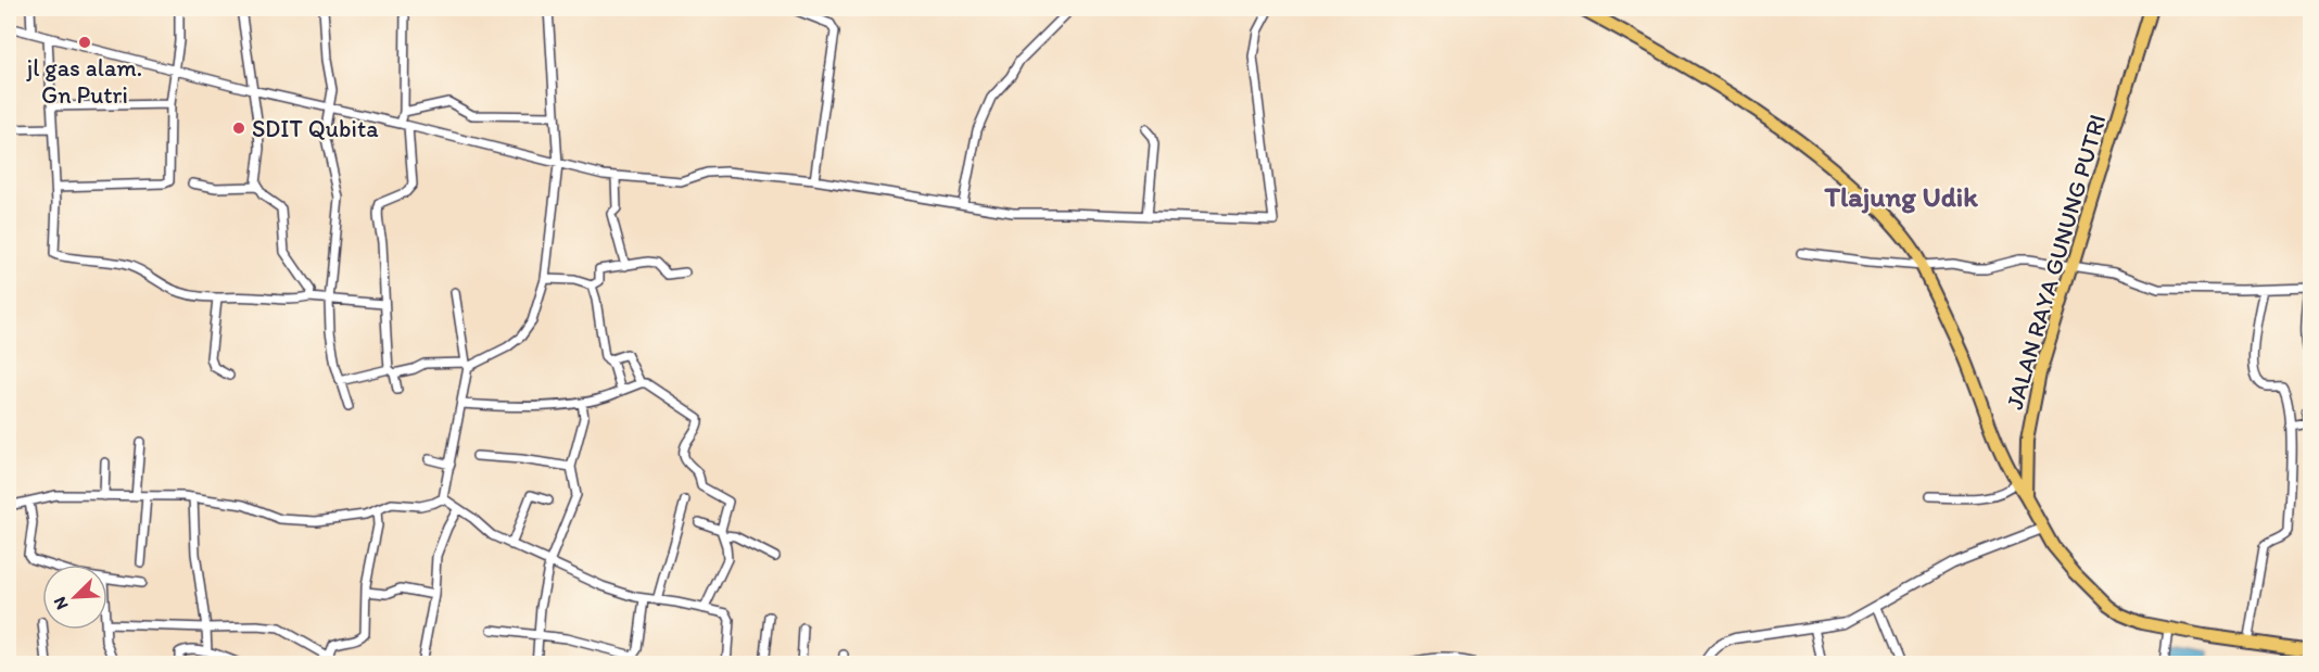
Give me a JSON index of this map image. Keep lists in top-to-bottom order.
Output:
{
  "streets": {
    "main road": ["JALAN RAYA GUNUNG PUTRI"]
  },
  "districts": ["Tlajung Udik"],
  "places": ["jl gas alam. Gn Putri", "SDIT Qubita"],
  "north": "bottom left"
}
